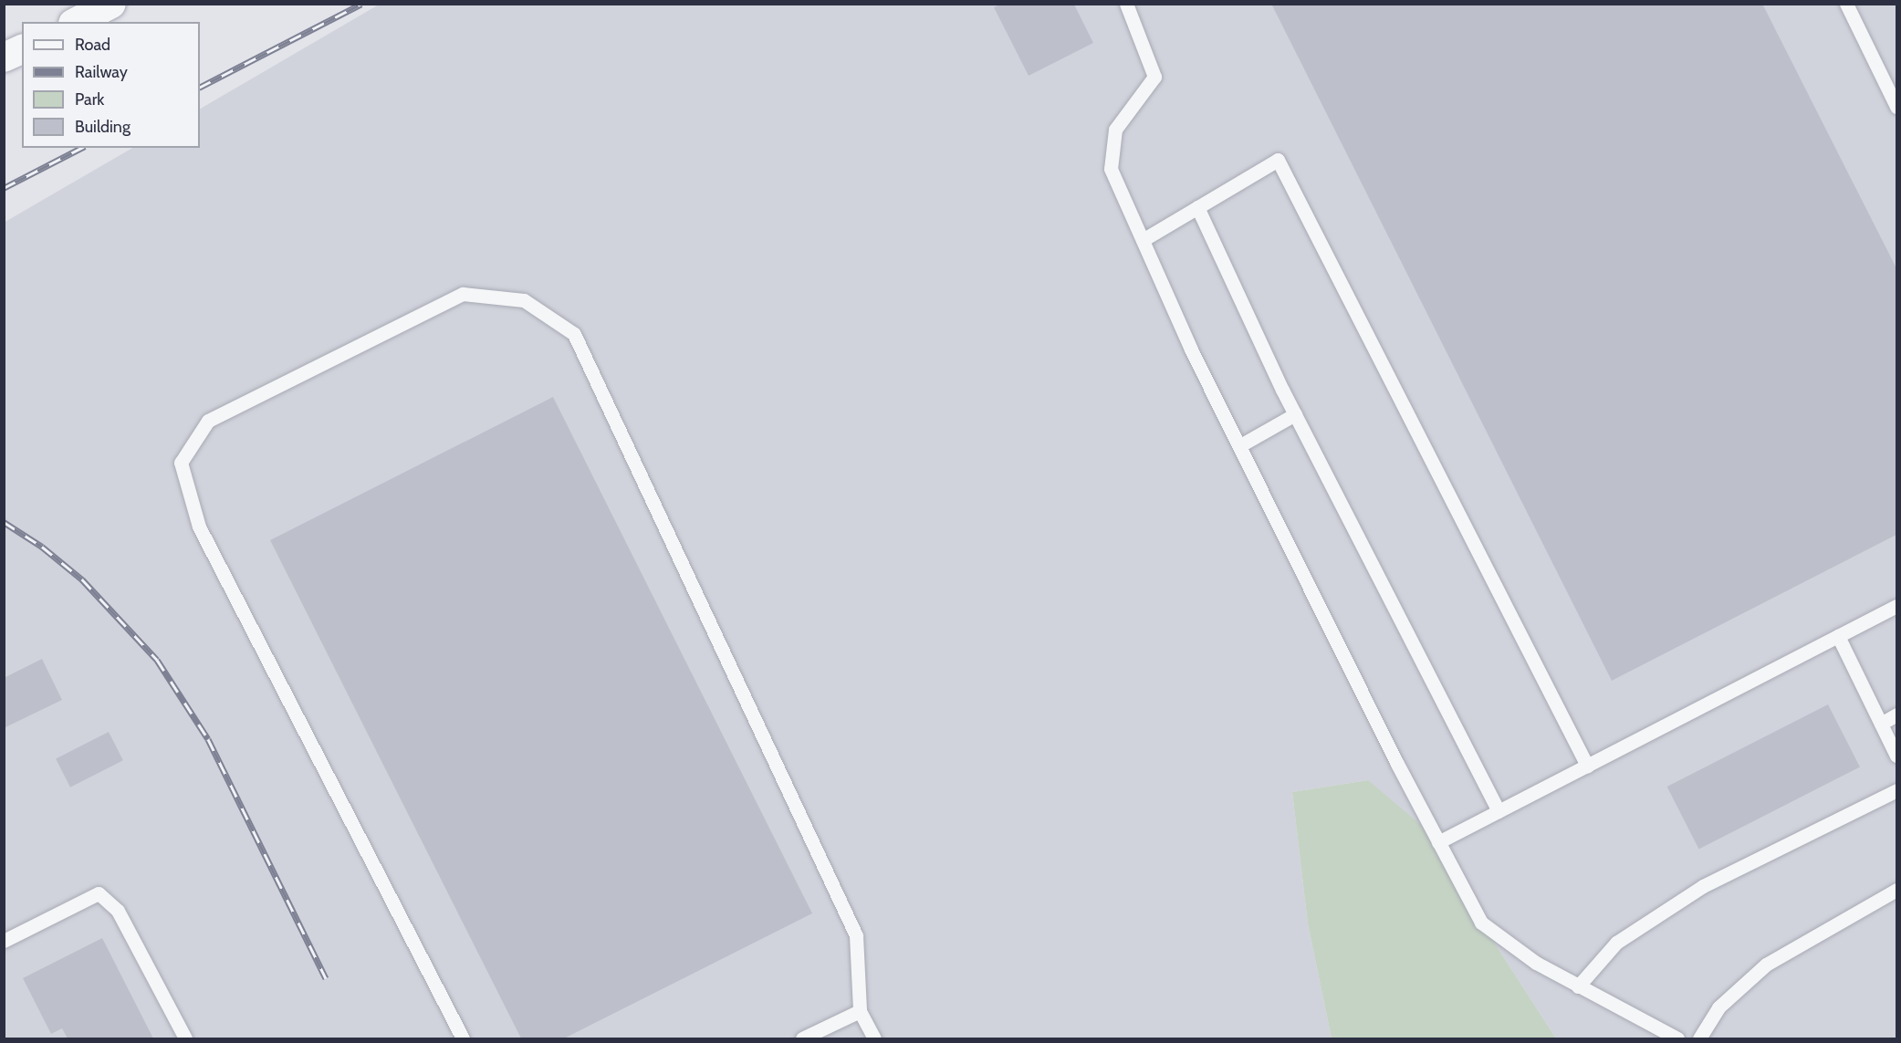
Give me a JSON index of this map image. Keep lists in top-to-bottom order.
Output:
{
  "legend": [
    "Road",
    "Railway",
    "Park",
    "Building"
  ]
}
